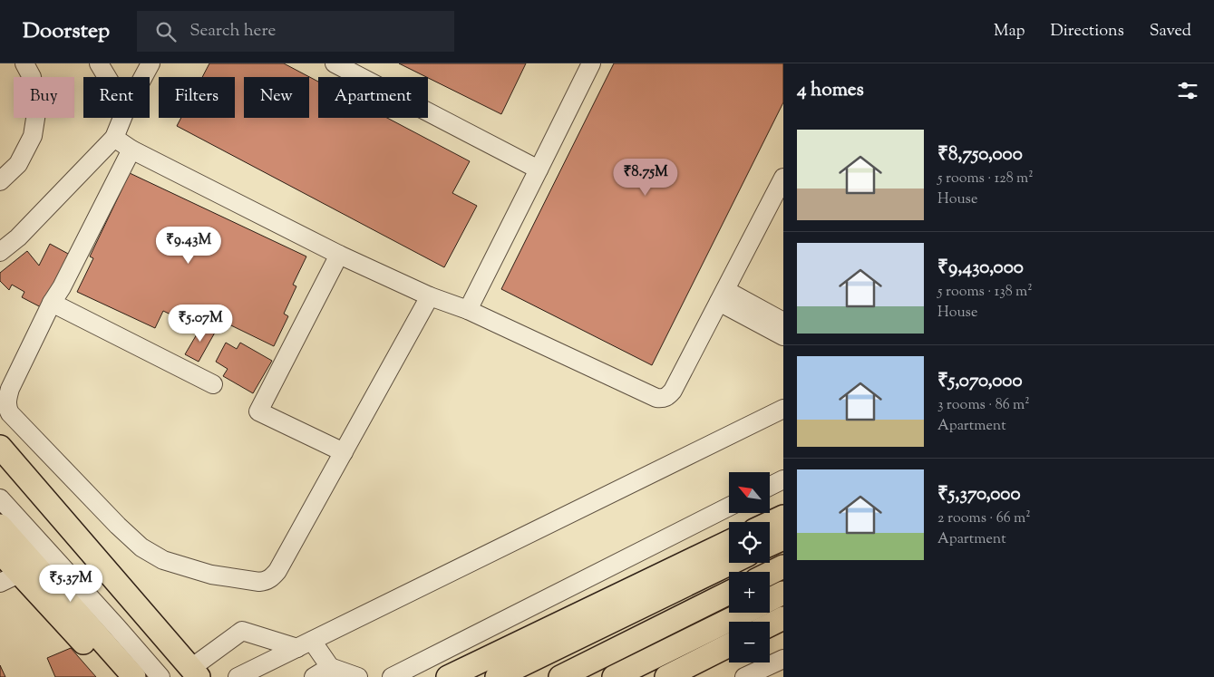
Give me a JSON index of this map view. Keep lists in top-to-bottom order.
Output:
{
  "north": "top left",
  "page": {
    "header": "Doorstep",
    "search": "Search here",
    "nav": ["Map", "Directions", "Saved"],
    "heading": "4 homes",
    "chip": [
      "Buy",
      "Rent",
      "Filters",
      "New",
      "Apartment"
    ],
    "list": [
      {
        "name": "₹8,750,000",
        "note": "5 rooms · 128 m² · House"
      },
      {
        "name": "₹9,430,000",
        "note": "5 rooms · 138 m² · House"
      },
      {
        "name": "₹5,070,000",
        "note": "3 rooms · 86 m² · Apartment"
      },
      {
        "name": "₹5,370,000",
        "note": "2 rooms · 66 m² · Apartment"
      }
    ],
    "price": [
      "₹8.75M",
      "₹9.43M",
      "₹5.07M",
      "₹5.37M"
    ],
    "map_buttons": ["+", "−"]
  }
}
